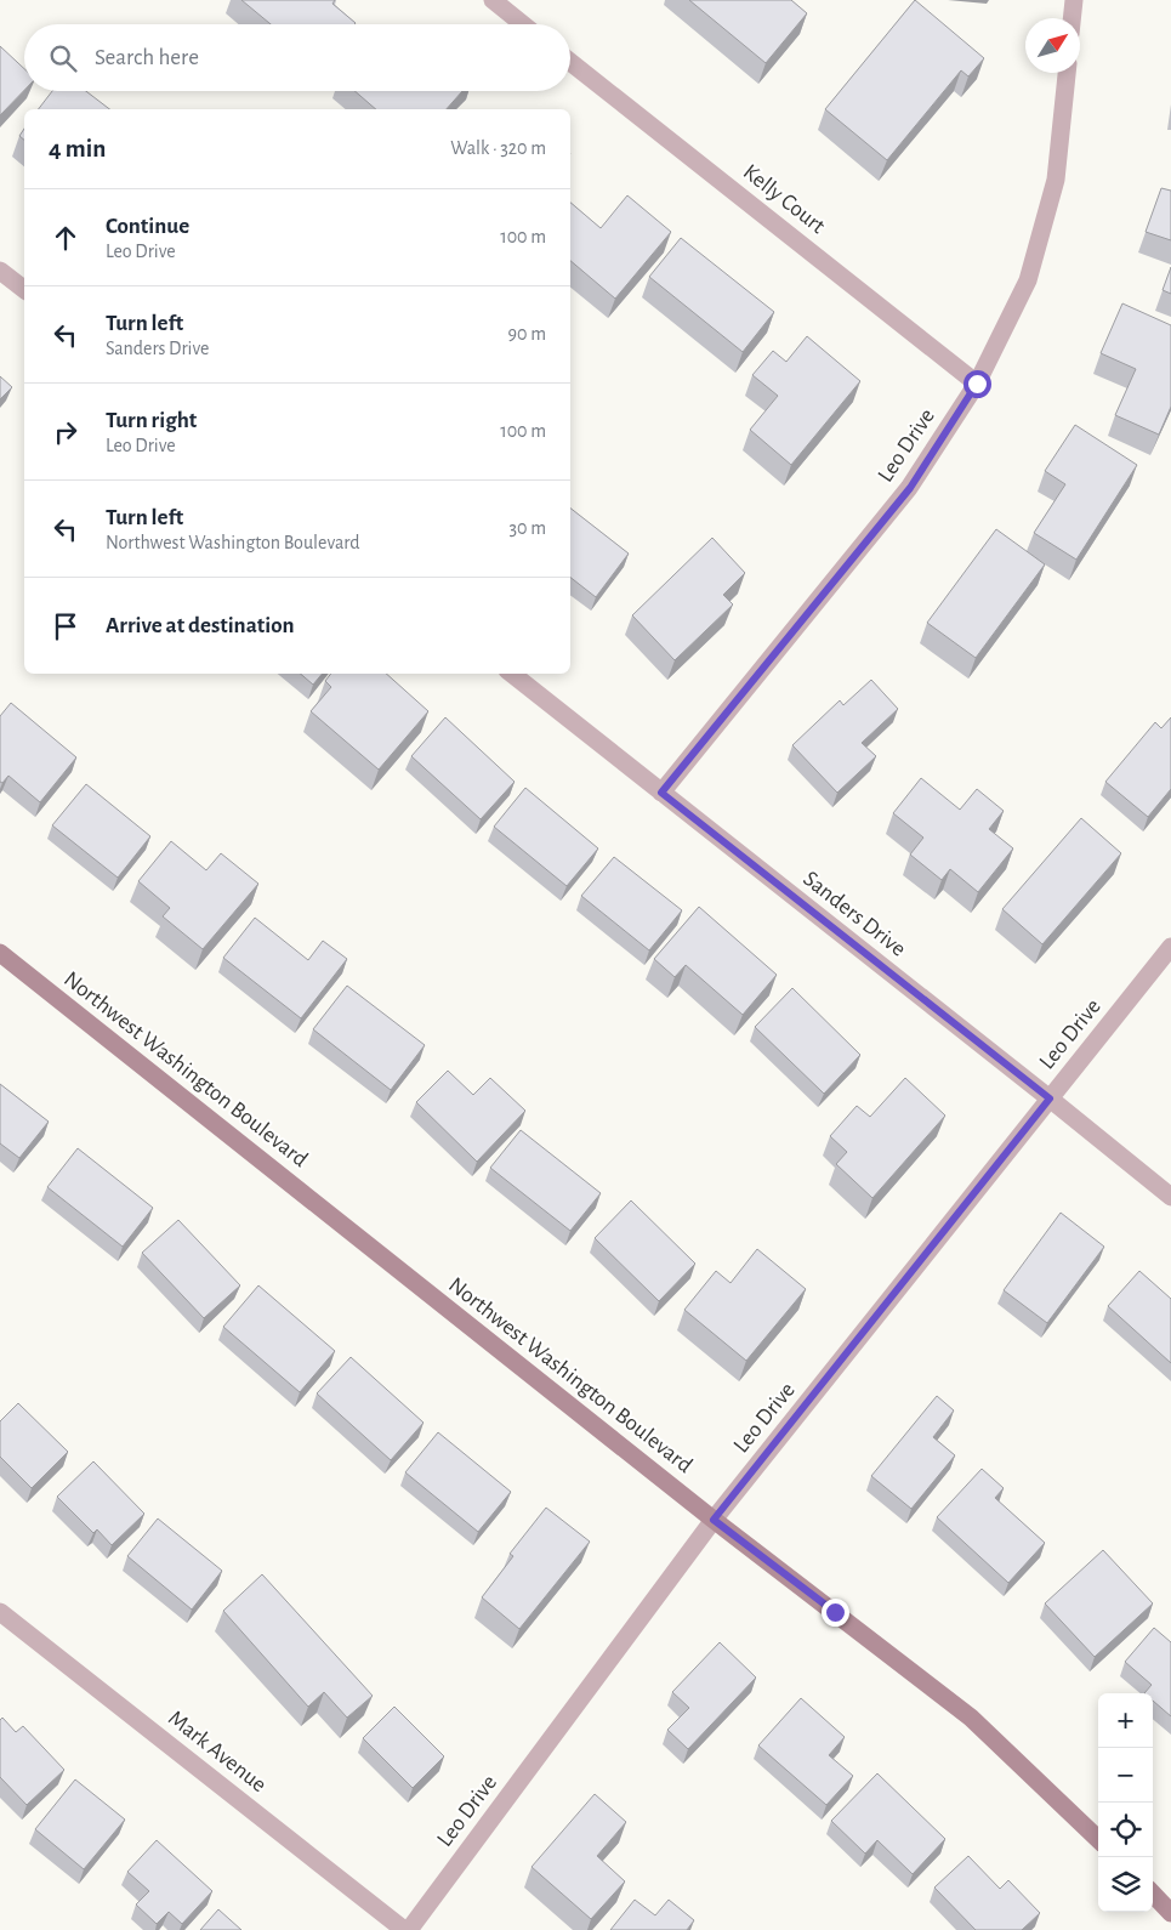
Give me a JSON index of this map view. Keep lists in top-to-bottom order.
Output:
{
  "streets": {
    "main road": ["Northwest Washington Boulevard"],
    "street": [
      "Kelly Court",
      "Leo Drive",
      "Sanders Drive",
      "Mark Avenue"
    ]
  },
  "crossings": [
    ["Kelly Court", "Leo Drive"],
    ["Leo Drive", "Sanders Drive"],
    ["Leo Drive", "Northwest Washington Boulevard"]
  ],
  "north": "top right",
  "page": {
    "search": "Search here",
    "heading": ["4 min", "Walk · 320 m"],
    "list": [
      ["Continue", "Leo Drive", "100 m"],
      ["Turn left", "Sanders Drive", "90 m"],
      ["Turn right", "Leo Drive", "100 m"],
      ["Turn left", "Northwest Washington Boulevard", "30 m"],
      "Arrive at destination"
    ],
    "map_buttons": ["+", "−"]
  }
}
